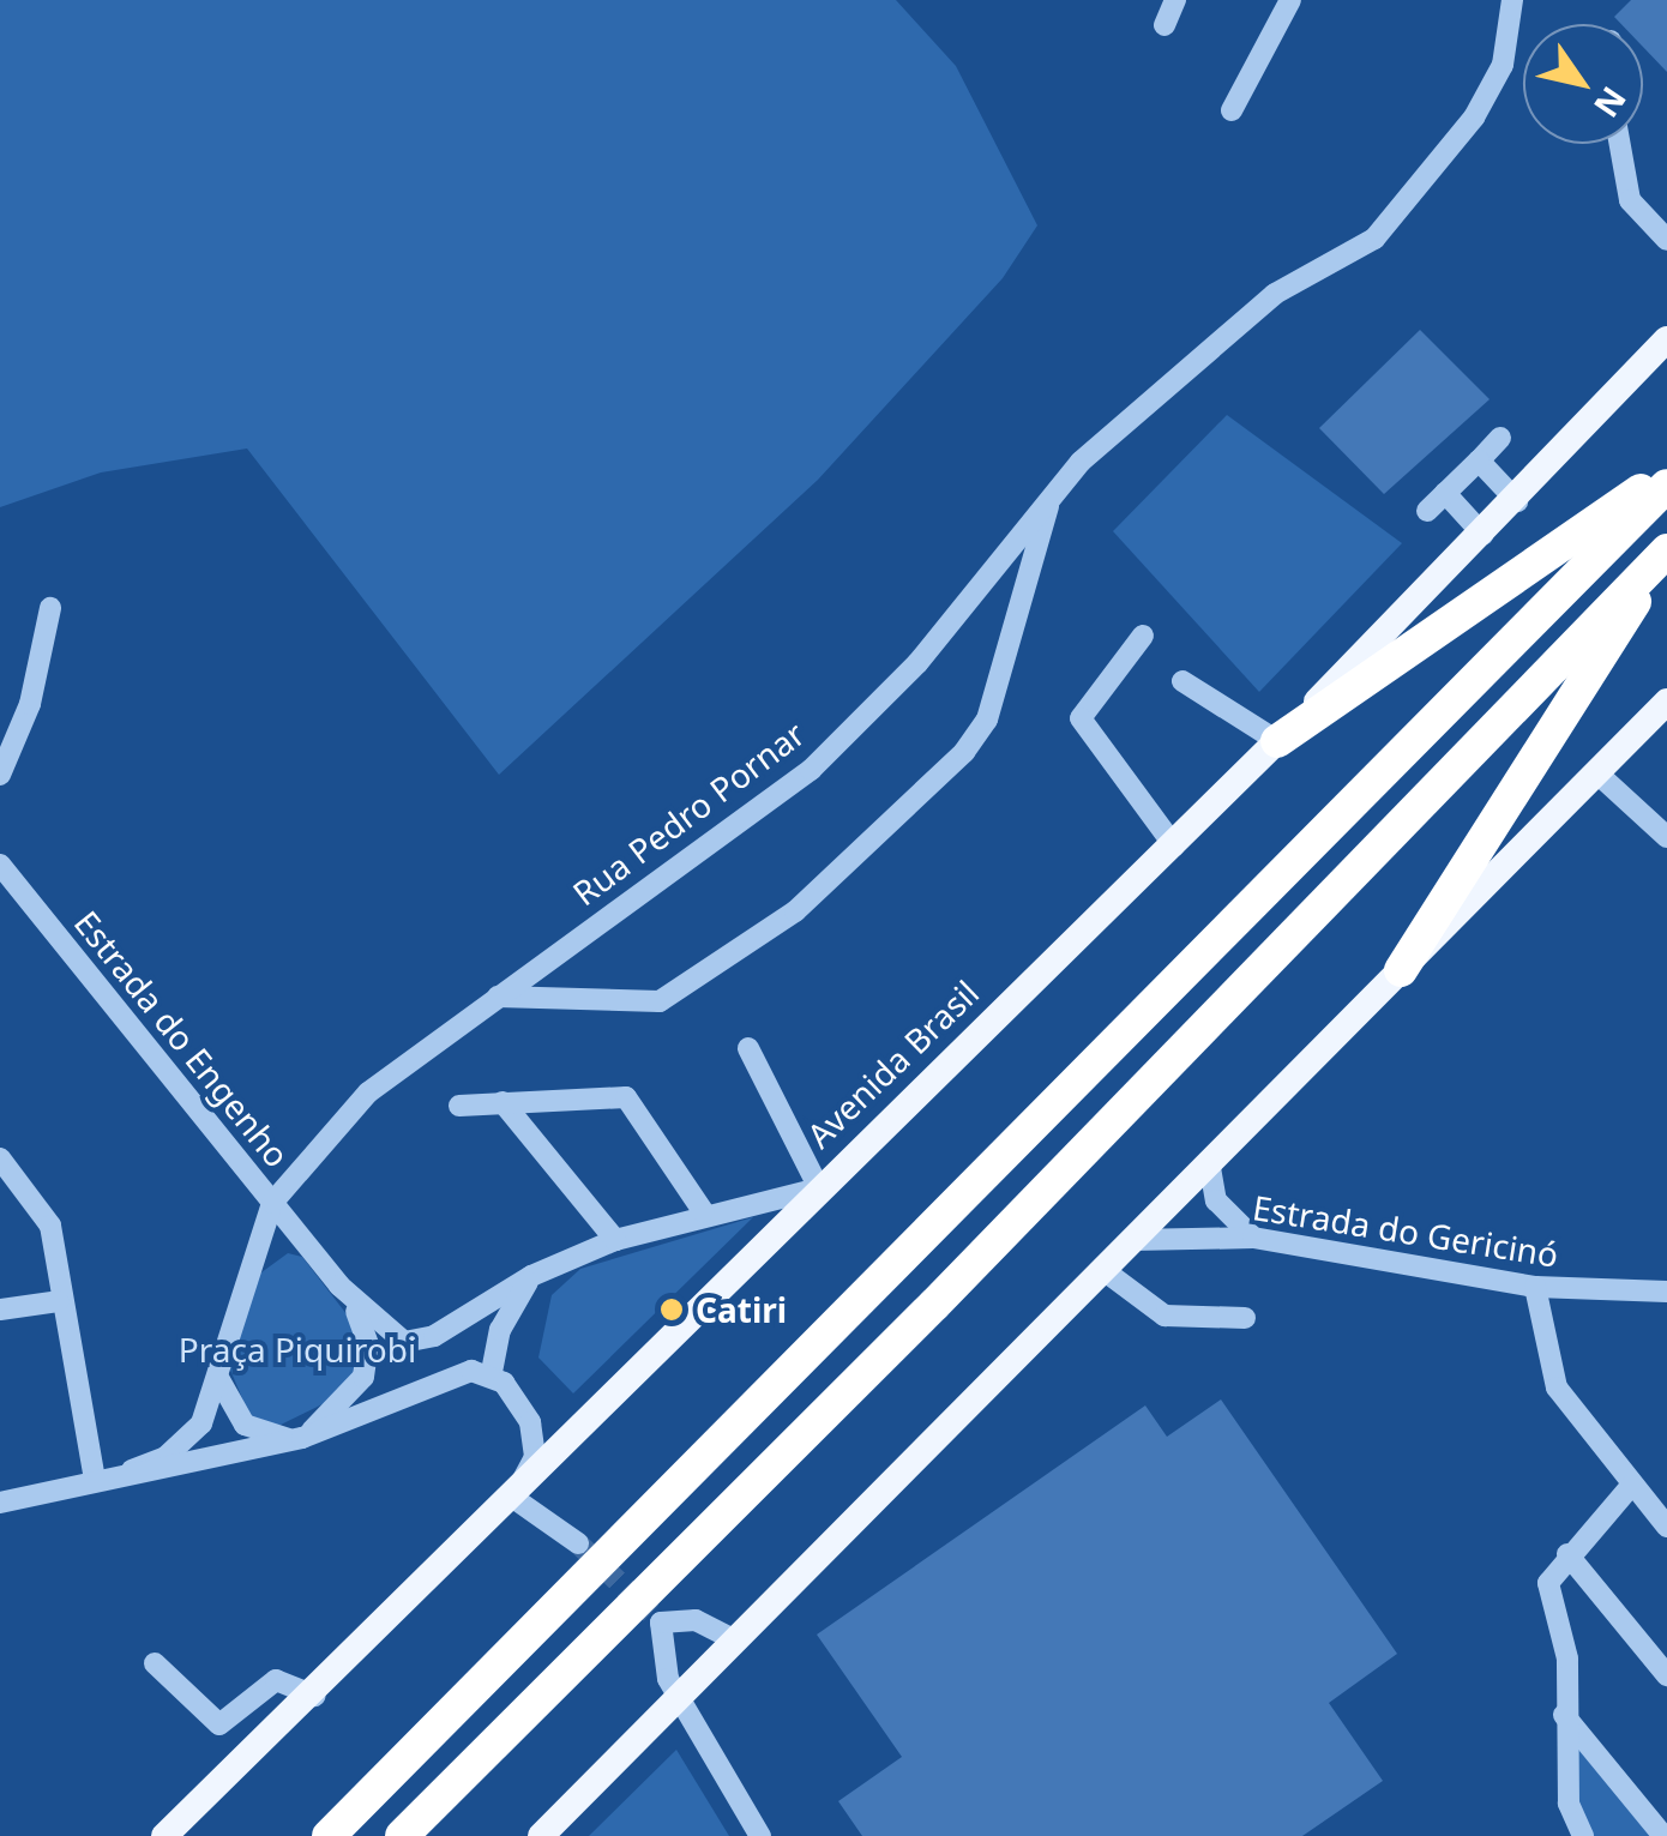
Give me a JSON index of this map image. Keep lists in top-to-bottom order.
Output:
{
  "streets": {
    "main road": ["Avenida Brasil"],
    "street": ["Rua Pedro Pornar", "Estrada do Engenho", "Estrada do Gericinó"]
  },
  "crossings": [
    ["Rua Pedro Pornar", "Estrada do Engenho"]
  ],
  "parks": ["Praça Piquirobi"],
  "places": ["Catiri"],
  "north": "bottom right"
}
